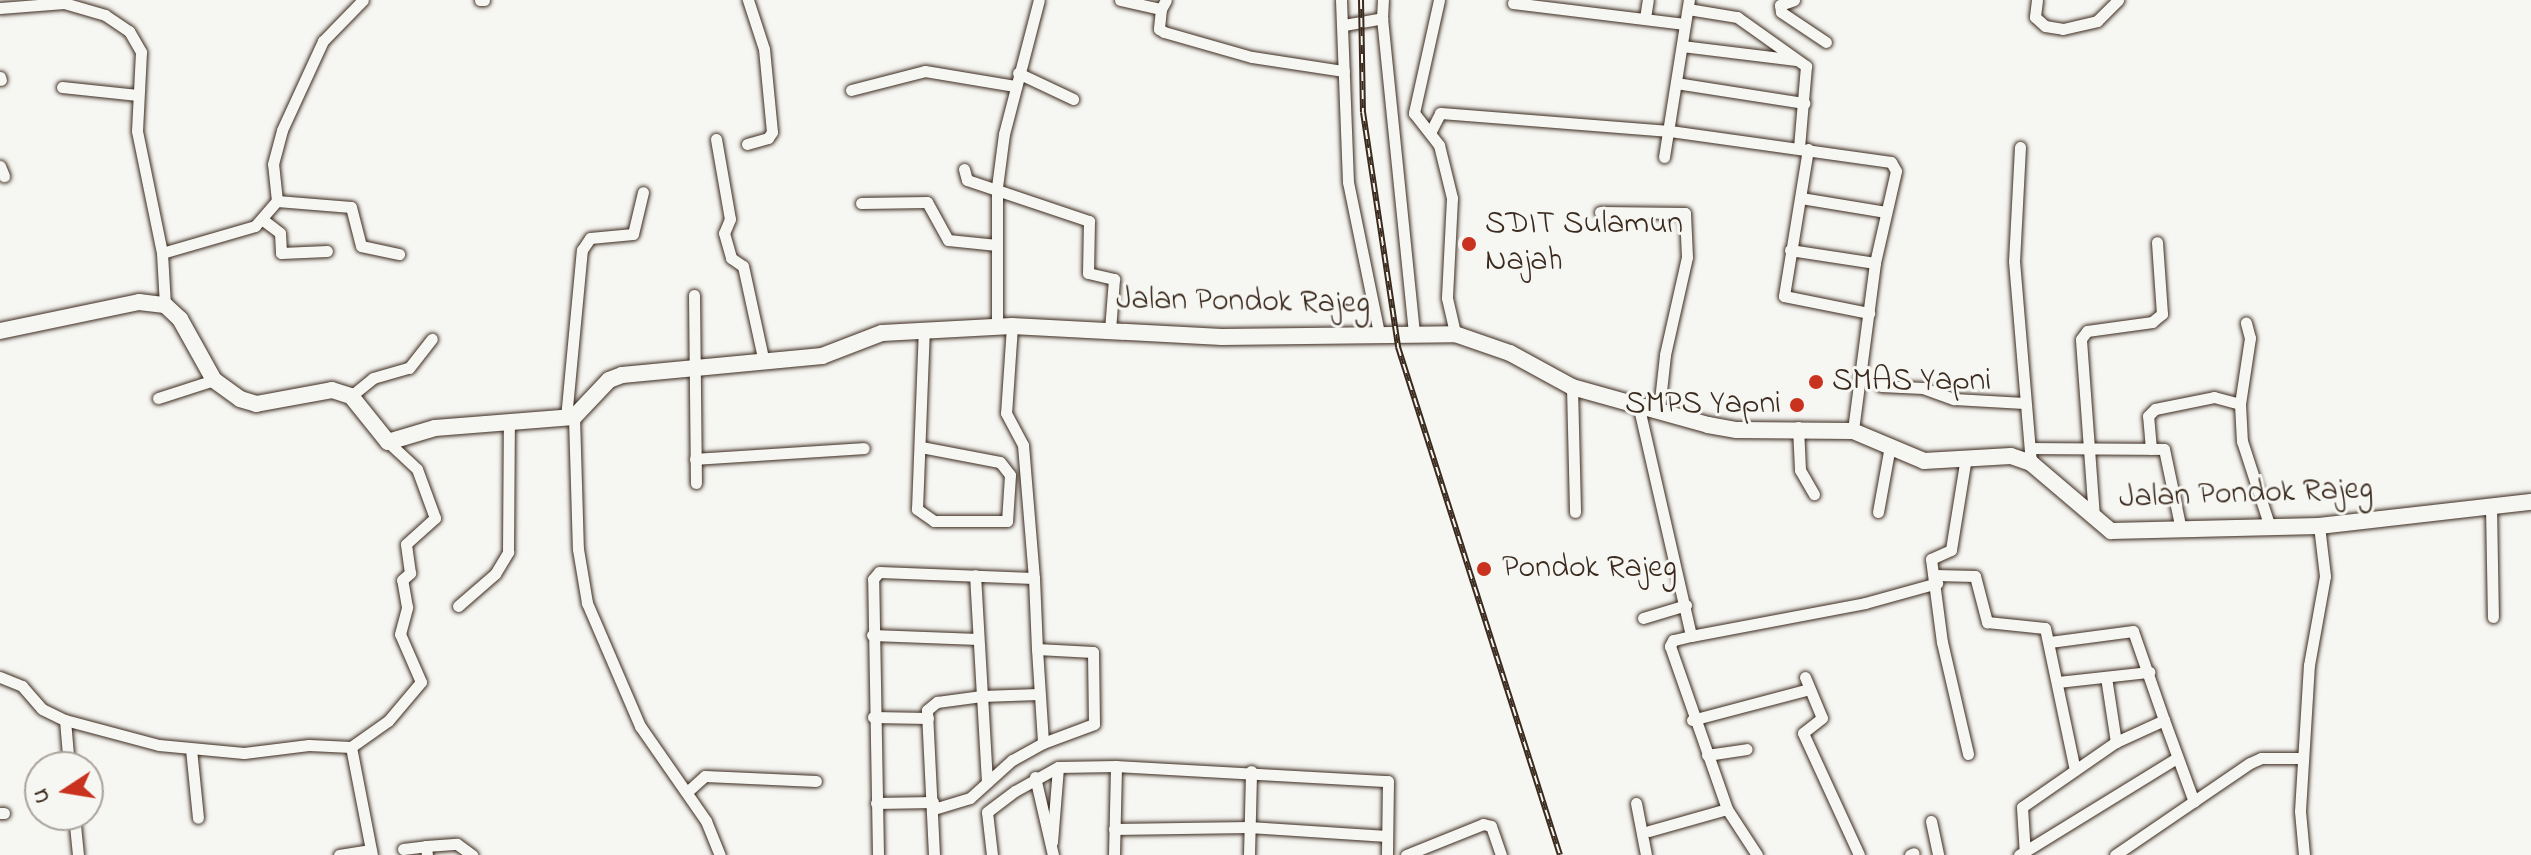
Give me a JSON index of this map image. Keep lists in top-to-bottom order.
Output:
{
  "streets": {
    "main road": ["Jalan Pondok Rajeg"]
  },
  "places": [
    "SDIT Sulamun Najah",
    "SMAS Yapni",
    "SMPS Yapni",
    "Pondok Rajeg"
  ],
  "north": "left"
}
